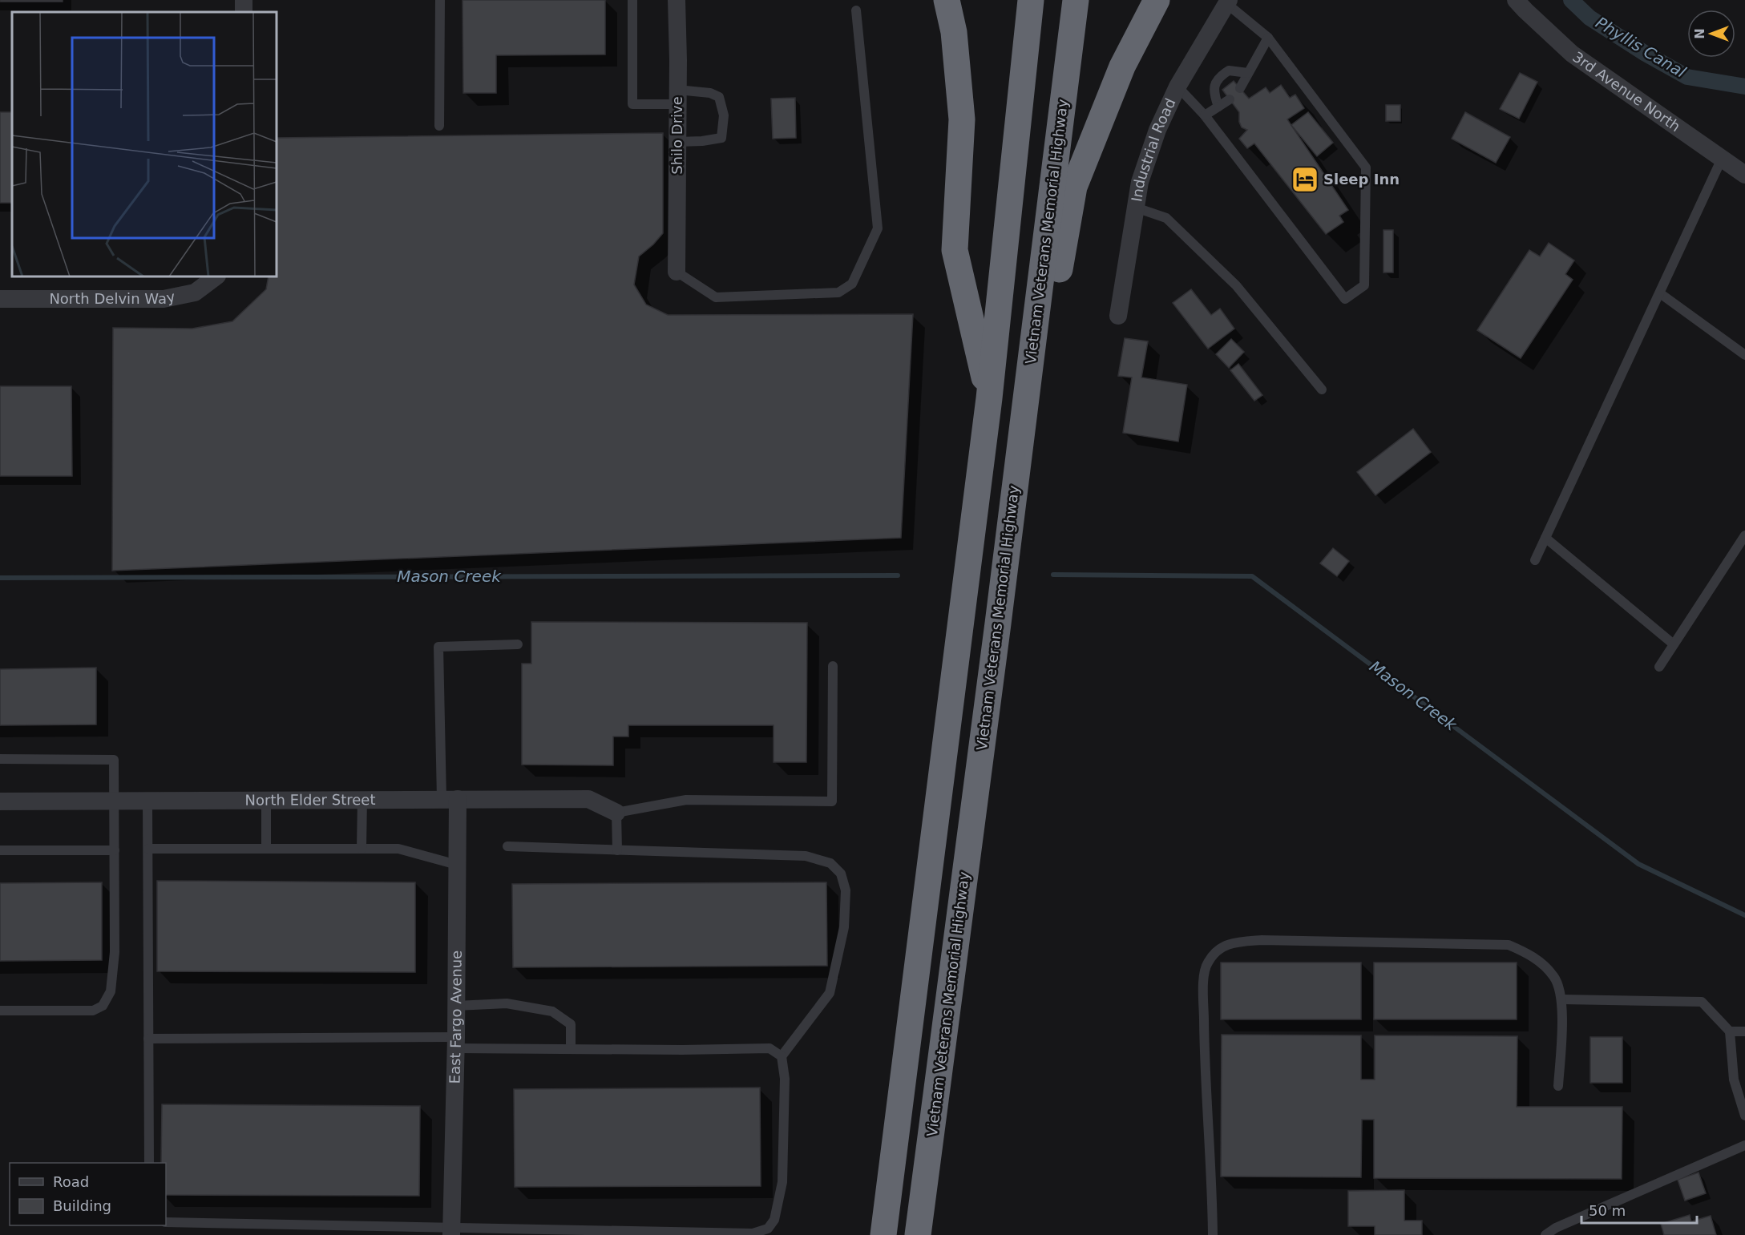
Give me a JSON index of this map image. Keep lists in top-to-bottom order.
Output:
{
  "streets": {
    "highway": ["Vietnam Veterans Memorial Highway"],
    "street": [
      "3rd Avenue North",
      "Shilo Drive",
      "Industrial Road",
      "North Delvin Way",
      "North Elder Street",
      "East Fargo Avenue"
    ]
  },
  "crossings": [
    ["North Elder Street", "East Fargo Avenue"]
  ],
  "water": ["Phyllis Canal", "Mason Creek"],
  "places": {
    "hotel": ["Sleep Inn"]
  },
  "legend": ["Road", "Building"],
  "scale_bar": "50 m",
  "north": "left"
}
